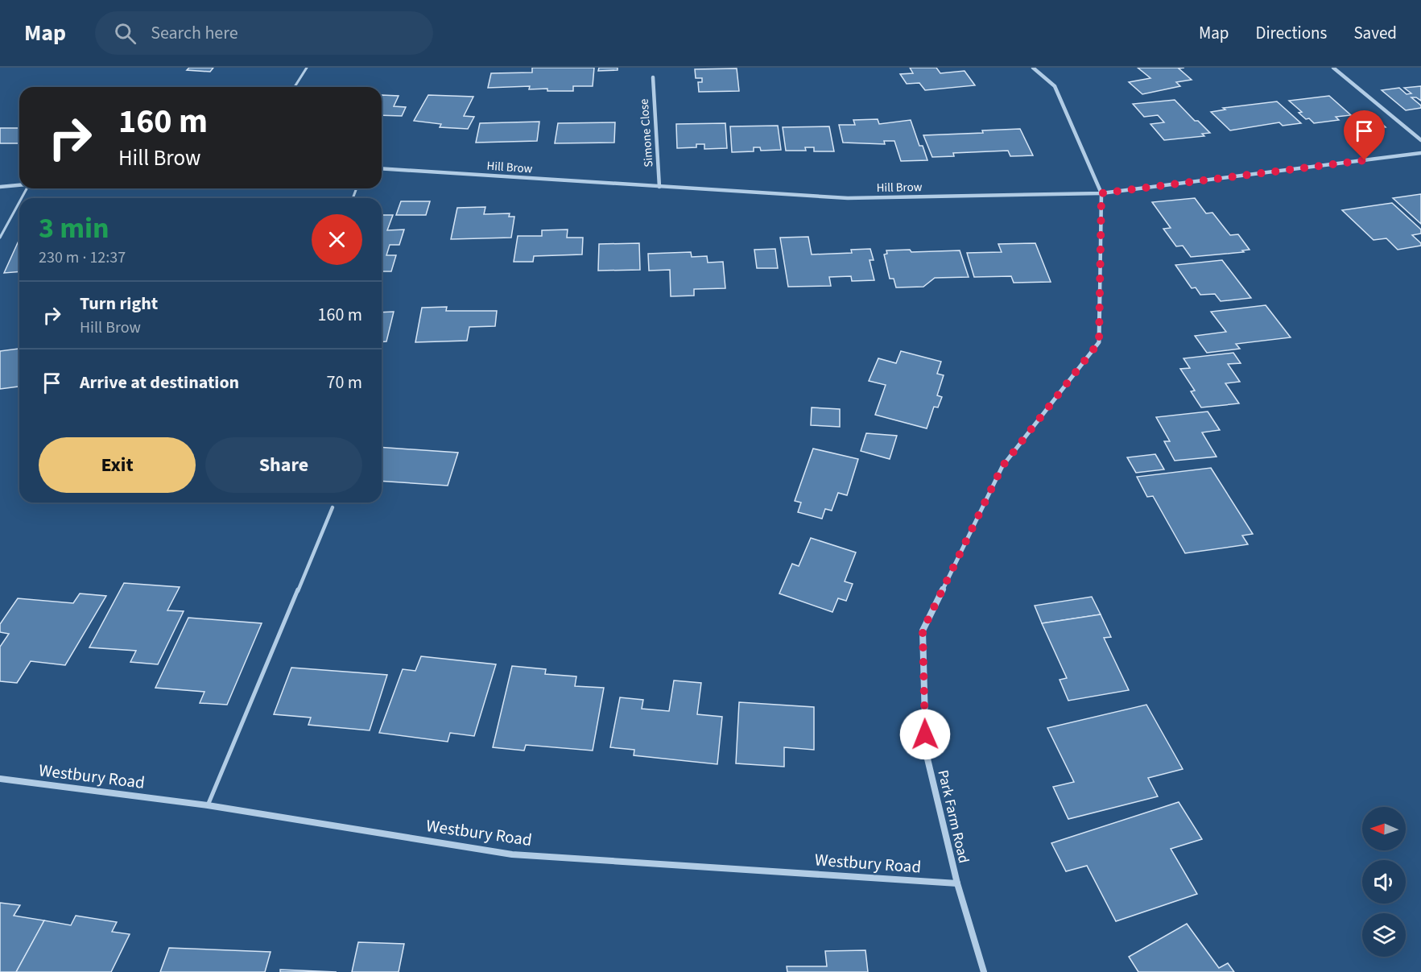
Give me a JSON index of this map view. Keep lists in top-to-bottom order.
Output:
{
  "streets": {
    "street": [
      "Simone Close",
      "Hill Brow",
      "Westbury Road",
      "Park Farm Road"
    ]
  },
  "crossings": [
    ["Simone Close", "Hill Brow"],
    ["Hill Brow", "Park Farm Road"],
    ["Westbury Road", "Park Farm Road"]
  ],
  "north": "left",
  "page": {
    "header": "Map",
    "search": "Search here",
    "nav": ["Map", "Directions", "Saved"],
    "turn": ["160 m", "Hill Brow"],
    "heading": ["3 min", "230 m · 12:37"],
    "list": [
      {
        "name": "Turn right",
        "note": "Hill Brow",
        "value": "160 m"
      },
      {
        "name": "Arrive at destination",
        "value": "70 m"
      }
    ],
    "buttons": ["Exit", "Share"]
  }
}
